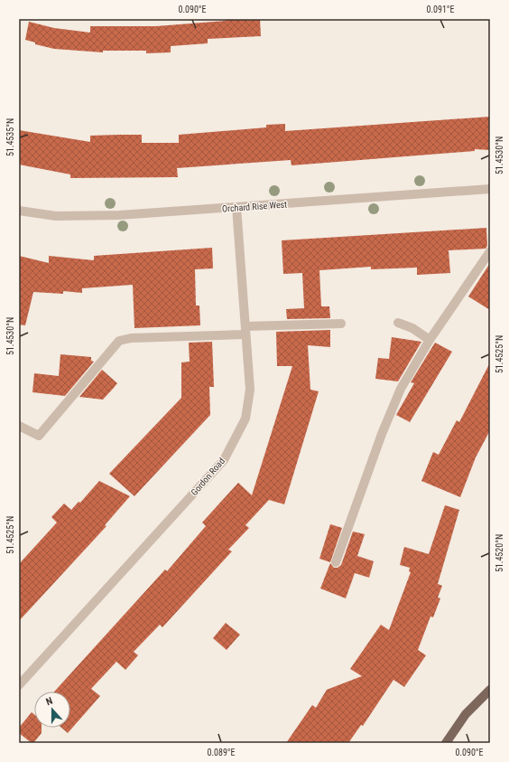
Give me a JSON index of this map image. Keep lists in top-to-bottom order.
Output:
{
  "streets": {
    "street": ["Orchard Rise West", "Gordon Road"]
  },
  "crossings": [
    ["Orchard Rise West", "Gordon Road"]
  ],
  "north": "top",
  "coordinates": [
    "0.090°E",
    "0.091°E",
    "51.4535°N",
    "51.4530°N",
    "51.4525°N",
    "51.4520°N",
    "0.089°E"
  ]
}
